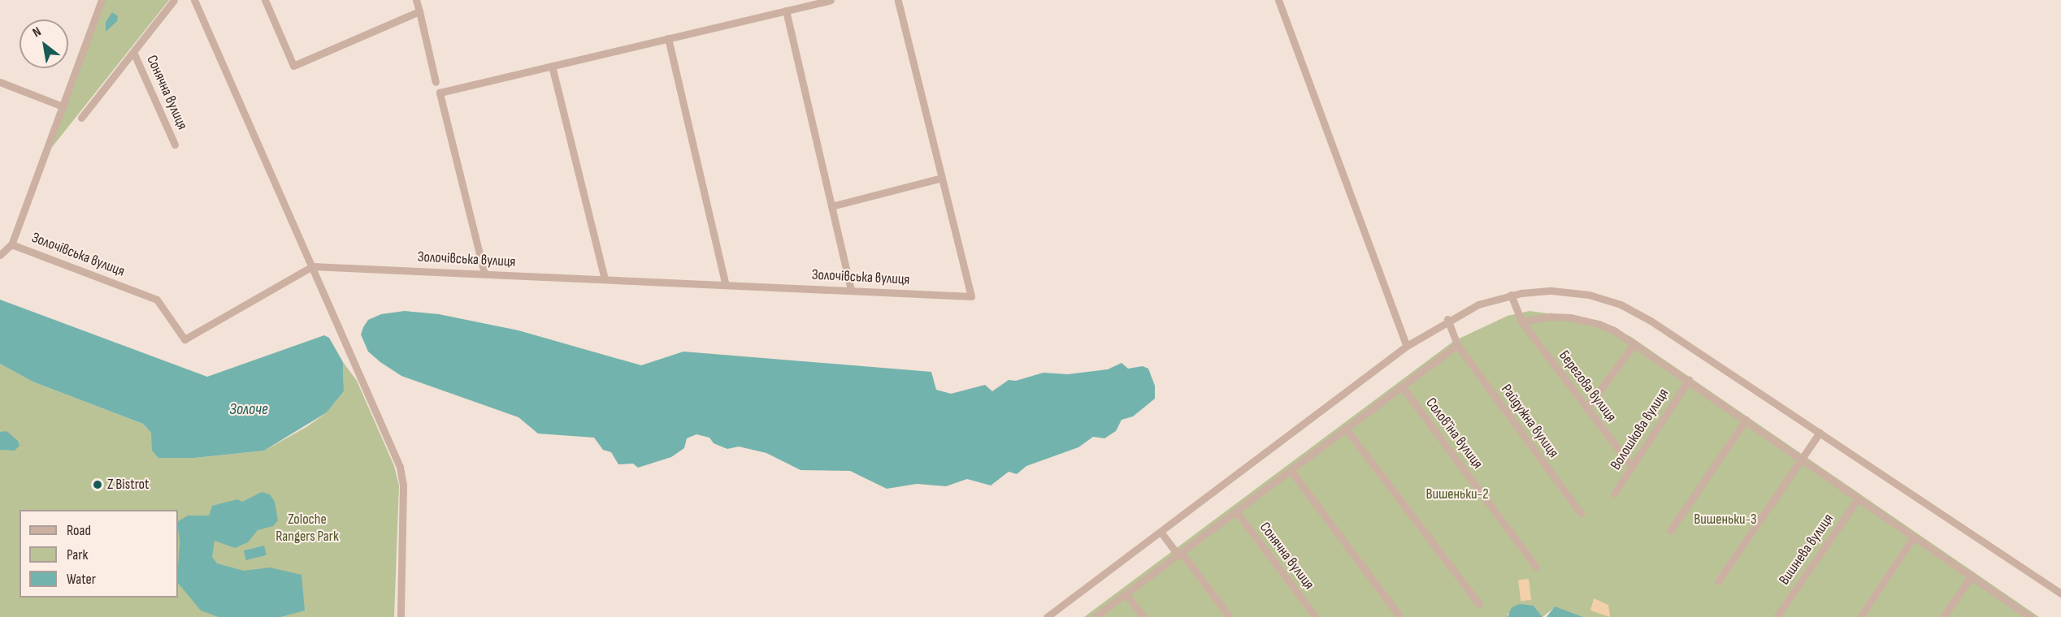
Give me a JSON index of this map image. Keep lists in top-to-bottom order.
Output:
{
  "streets": {
    "street": [
      "Сонячна вулиця",
      "Золочівська вулиця",
      "Берегова вулиця",
      "Райдужна вулиця",
      "Волошкова вулиця",
      "Соловʼїна вулиця",
      "Вишнева вулиця"
    ]
  },
  "crossings": [
    ["Берегова вулиця", "Волошкова вулиця"]
  ],
  "water": ["Золоче"],
  "parks": ["Вишеньки-2", "Вишеньки-3", "Zoloche Rangers Park"],
  "places": ["Z Bistrot"],
  "legend": ["Road", "Park", "Water"],
  "north": "top left"
}
